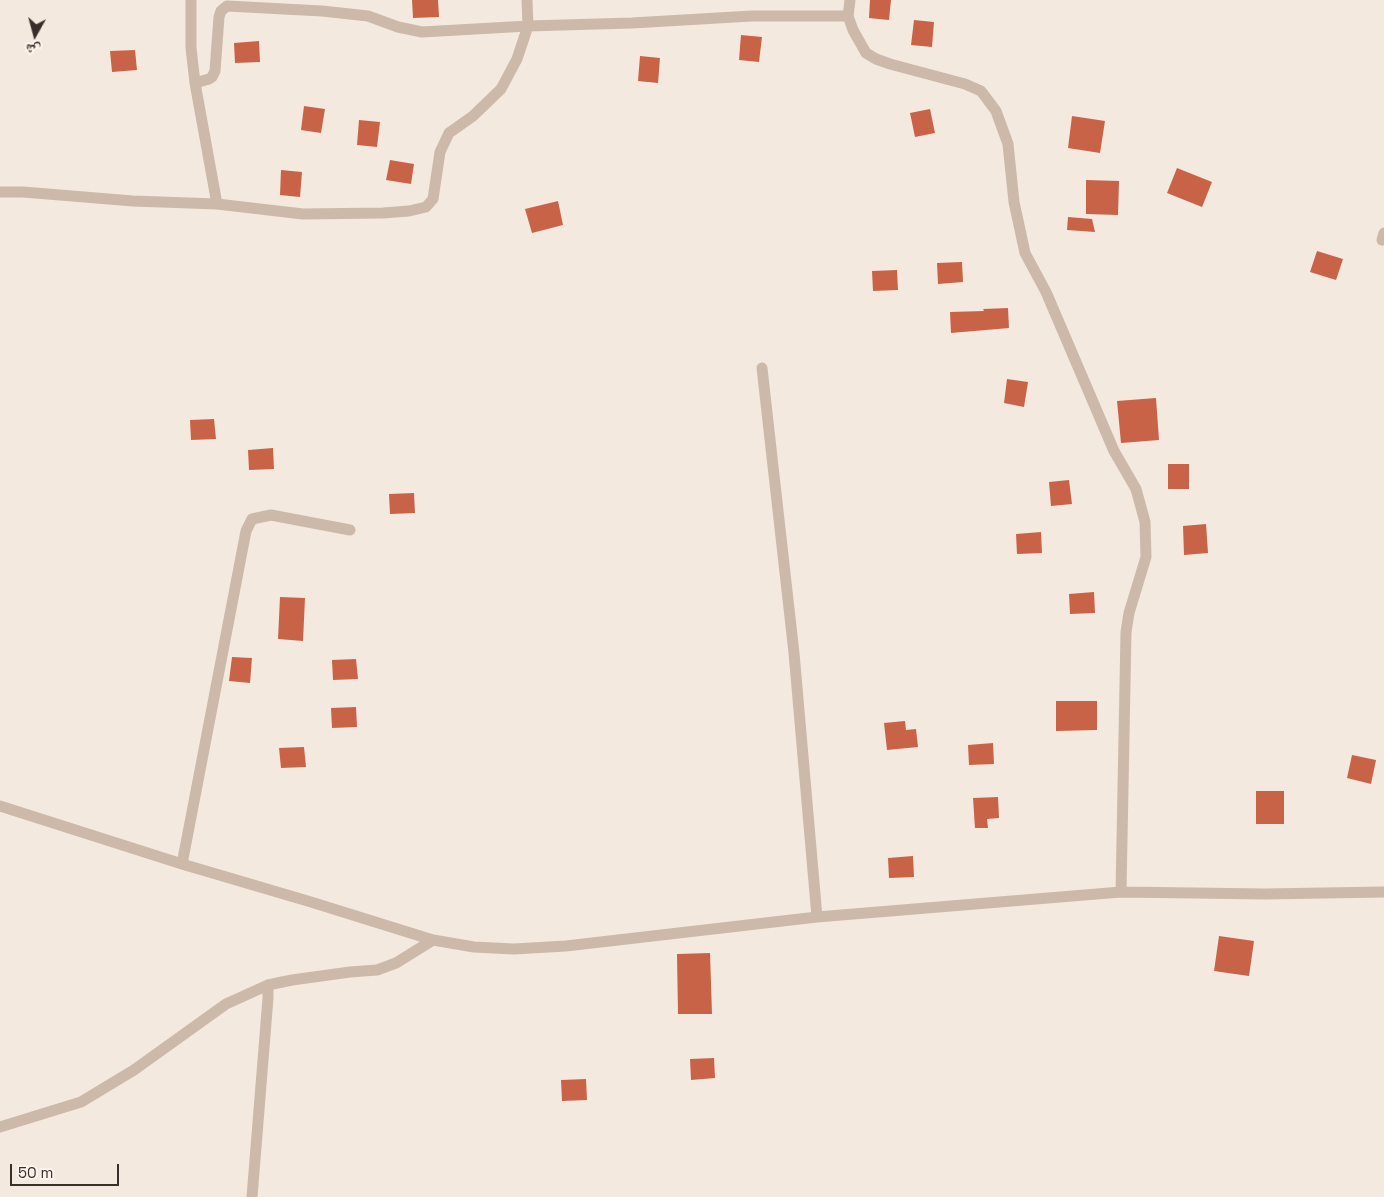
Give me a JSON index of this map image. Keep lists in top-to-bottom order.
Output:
{
  "scale_bar": "50 m",
  "north": "bottom"
}
